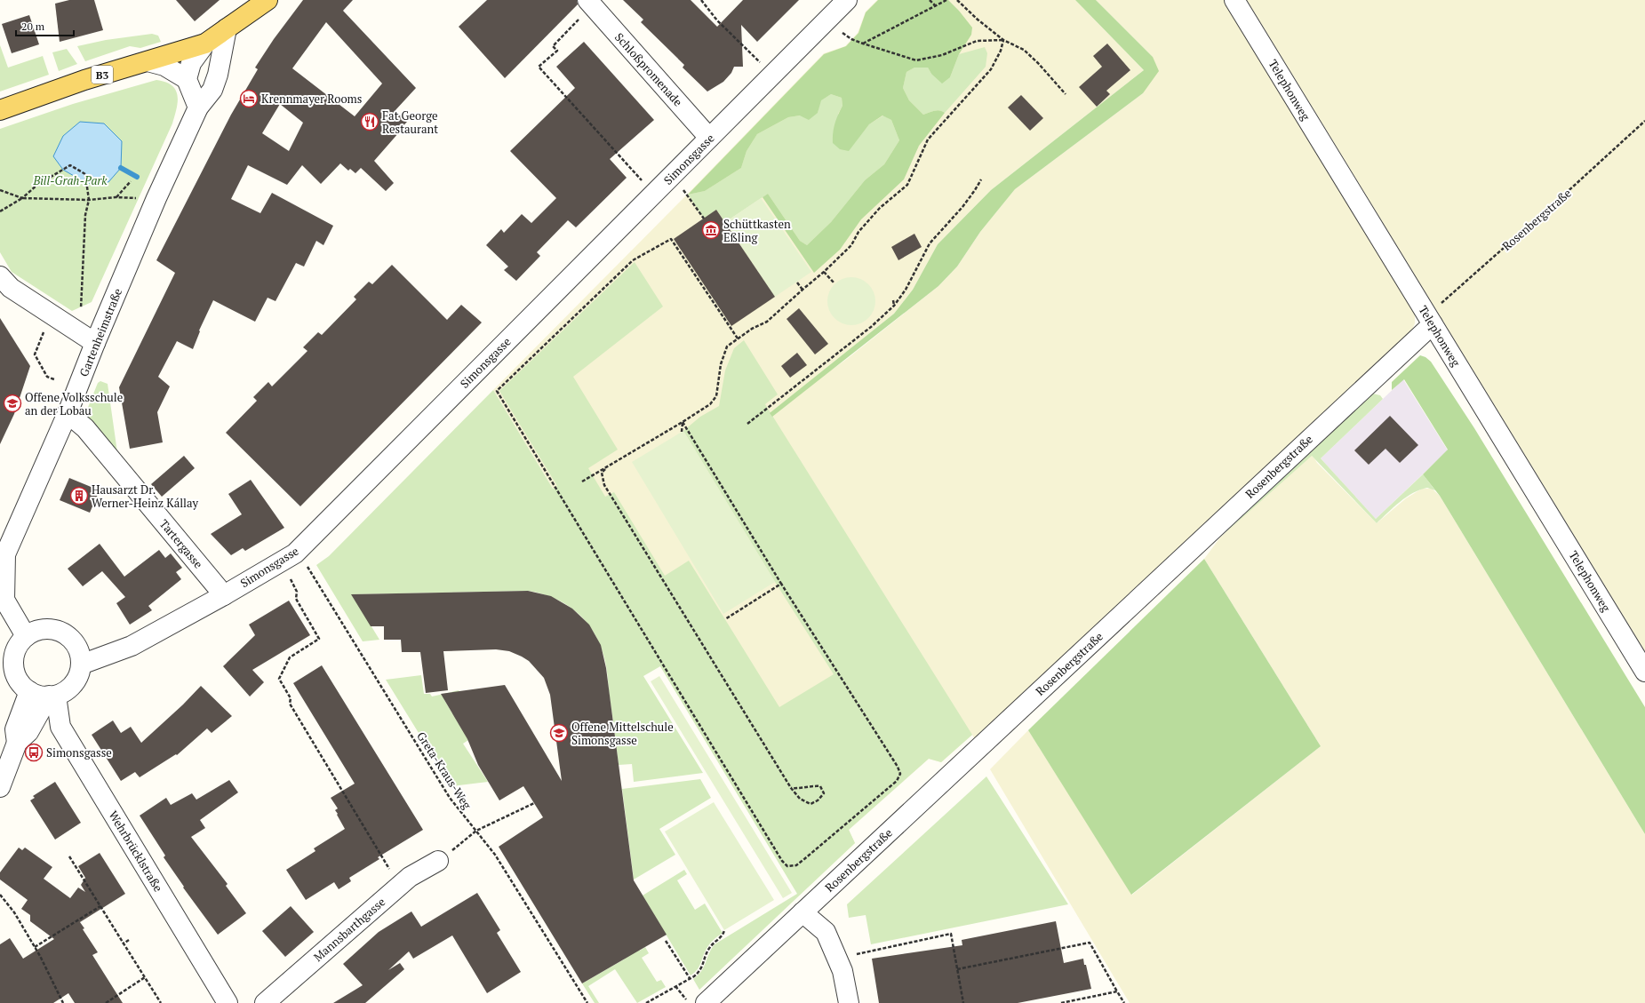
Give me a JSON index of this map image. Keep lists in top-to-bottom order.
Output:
{
  "streets": {
    "main road": ["B3"],
    "street": [
      "Schloßpromenade",
      "Telephonweg",
      "Simonsgasse",
      "Rosenbergstraße",
      "Gartenheimstraße",
      "Tartergasse",
      "Wehrbrücklstraße",
      "Mannsbarthgasse"
    ],
    "path": ["Greta-Kraus-Weg"]
  },
  "crossings": [
    ["Schloßpromenade", "Simonsgasse"],
    ["B3", "Gartenheimstraße"],
    ["Telephonweg", "Rosenbergstraße"],
    ["Simonsgasse", "Gartenheimstraße"],
    ["Simonsgasse", "Tartergasse"],
    ["Simonsgasse", "Wehrbrücklstraße"],
    ["Gartenheimstraße", "Tartergasse"],
    ["Gartenheimstraße", "Wehrbrücklstraße"]
  ],
  "parks": ["Bill-Grah-Park"],
  "places": {
    "hotel": ["Krennmayer Rooms"],
    "restaurant": ["Fat George Restaurant"],
    "museum": ["Schüttkasten Eßling"],
    "school or university": ["Offene Volksschule an der Lobau", "Offene Mittelschule Simonsgasse"],
    "building": ["Hausarzt Dr. Werner-Heinz Kállay"],
    "bus stop": ["Simonsgasse"]
  },
  "scale_bar": "20 m"
}
